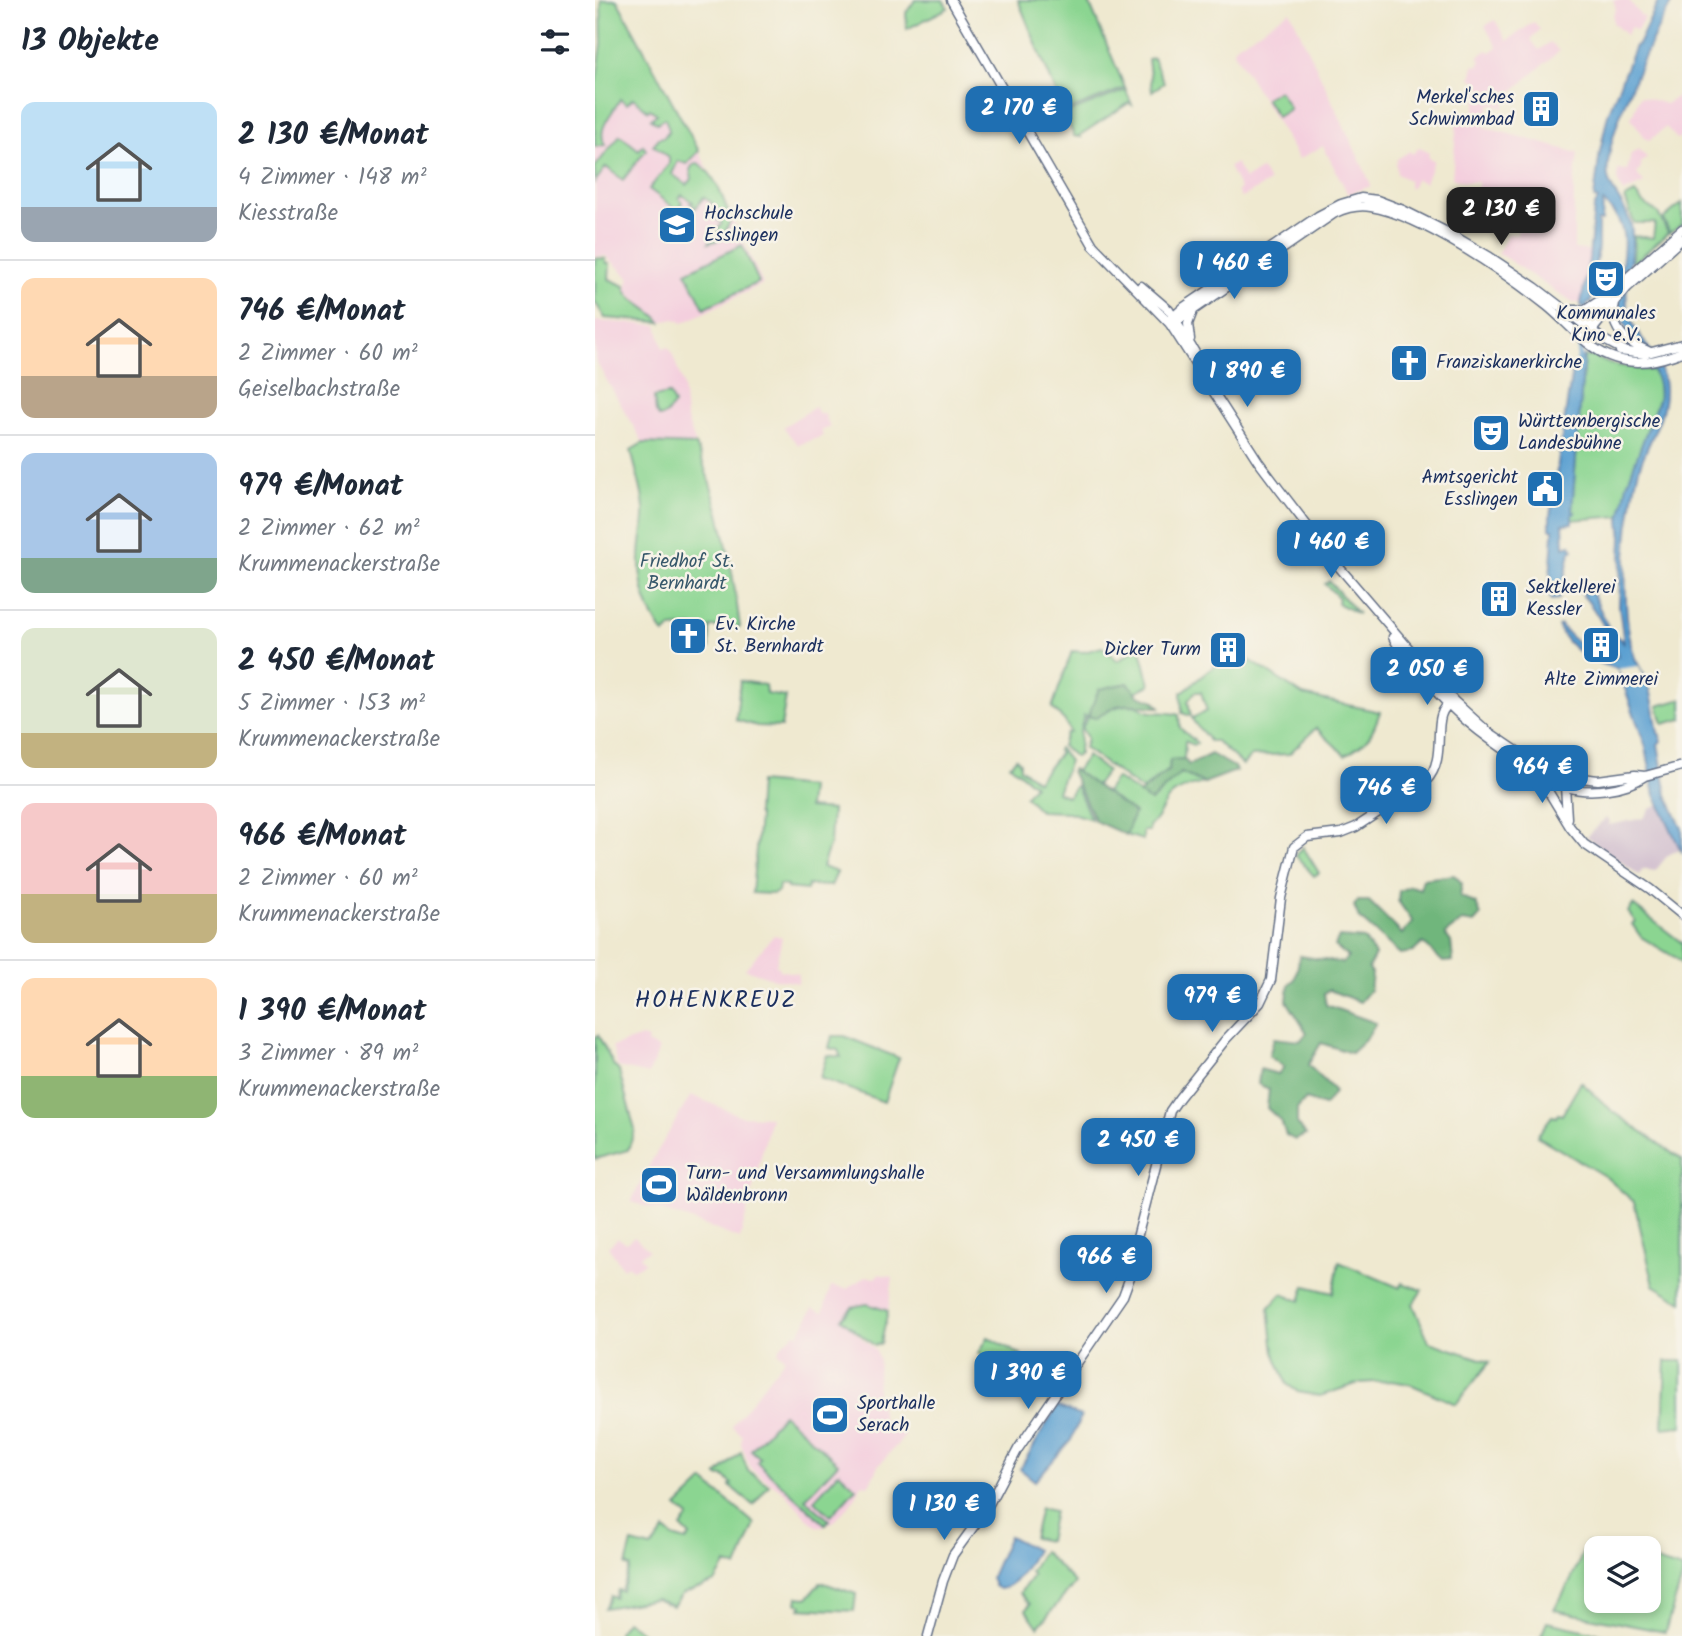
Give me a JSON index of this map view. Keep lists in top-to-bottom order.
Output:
{
  "districts": ["HOHENKREUZ"],
  "parks": ["Friedhof St. Bernhardt"],
  "places": {
    "building": [
      "Merkel'sches Schwimmbad",
      "Sektkellerei Kessler",
      "Alte Zimmerei",
      "Dicker Turm"
    ],
    "school or university": ["Hochschule Esslingen"],
    "theatre": ["Kommunales Kino e.V.", "Württembergische Landesbühne"],
    "church": ["Franziskanerkirche", "Ev. Kirche St. Bernhardt"],
    "public building": ["Amtsgericht Esslingen"],
    "sports": ["Turn- und Versammlungshalle Wäldenbronn", "Sporthalle Serach"]
  },
  "page": {
    "heading": "13 Objekte",
    "list": [
      {
        "name": "2 130 €/Monat",
        "note": "4 Zimmer · 148 m² · Kiesstraße"
      },
      {
        "name": "746 €/Monat",
        "note": "2 Zimmer · 60 m² · Geiselbachstraße"
      },
      {
        "name": "979 €/Monat",
        "note": "2 Zimmer · 62 m² · Krummenackerstraße"
      },
      {
        "name": "2 450 €/Monat",
        "note": "5 Zimmer · 153 m² · Krummenackerstraße"
      },
      {
        "name": "966 €/Monat",
        "note": "2 Zimmer · 60 m² · Krummenackerstraße"
      },
      {
        "name": "1 390 €/Monat",
        "note": "3 Zimmer · 89 m² · Krummenackerstraße"
      }
    ],
    "price": [
      "2 170 €",
      "2 130 €",
      "1 460 €",
      "1 890 €",
      "1 460 €",
      "2 050 €",
      "964 €",
      "746 €",
      "979 €",
      "2 450 €",
      "966 €",
      "1 390 €",
      "1 130 €"
    ]
  }
}
